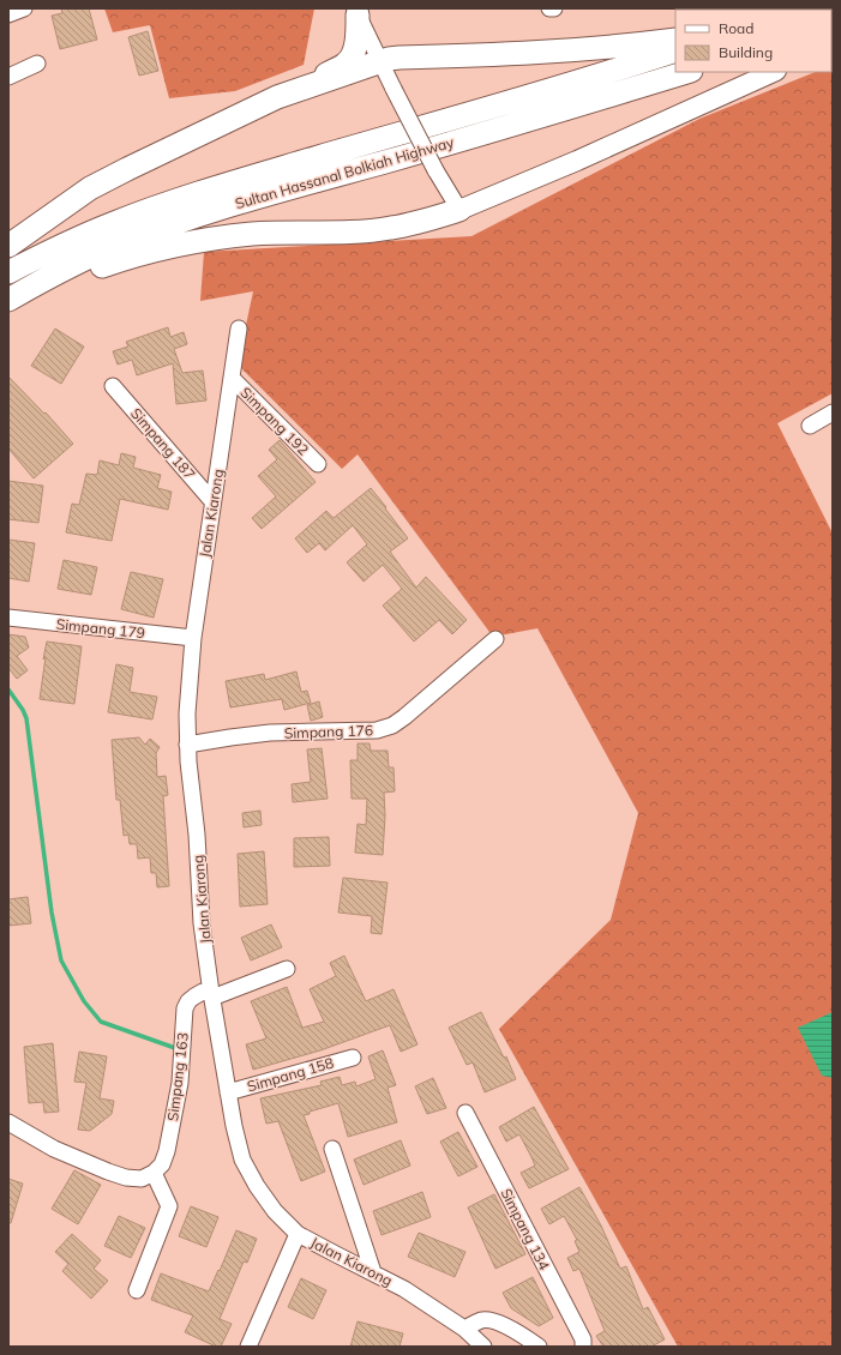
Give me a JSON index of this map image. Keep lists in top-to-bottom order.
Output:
{
  "streets": {
    "highway": ["Sultan Hassanal Bolkiah Highway"],
    "street": [
      "Simpang 192",
      "Simpang 187",
      "Jalan Kiarong",
      "Simpang 179",
      "Simpang 176",
      "Simpang 158",
      "Simpang 163",
      "Simpang 134"
    ]
  },
  "crossings": [
    ["Simpang 192", "Jalan Kiarong"],
    ["Simpang 187", "Jalan Kiarong"],
    ["Jalan Kiarong", "Simpang 179"],
    ["Jalan Kiarong", "Simpang 176"],
    ["Jalan Kiarong", "Simpang 158"],
    ["Jalan Kiarong", "Simpang 163"]
  ],
  "legend": ["Road", "Building"]
}
